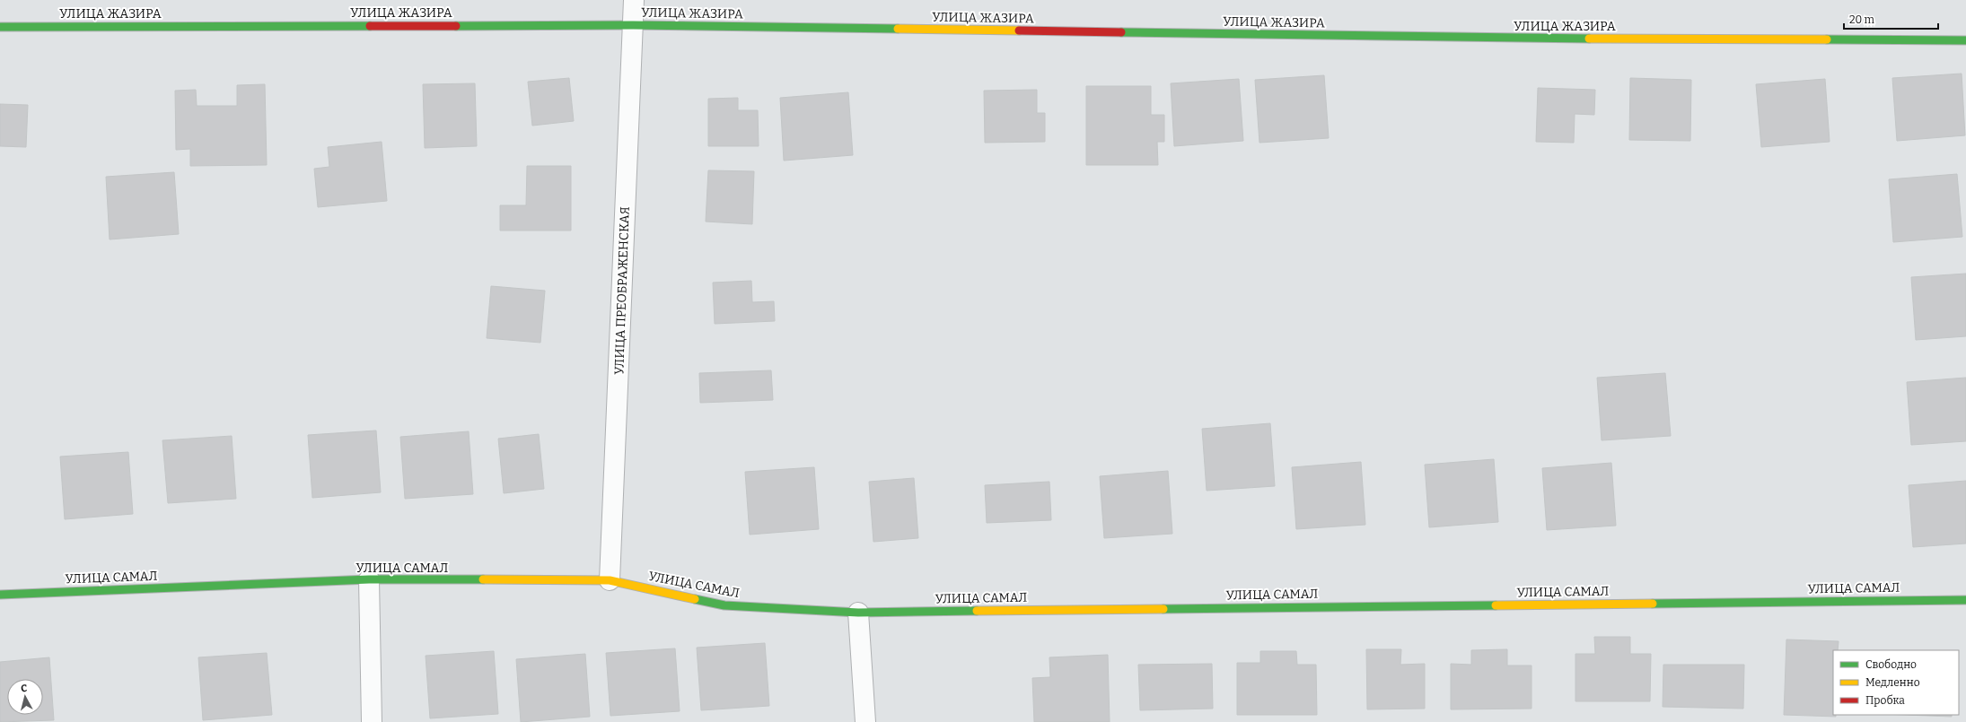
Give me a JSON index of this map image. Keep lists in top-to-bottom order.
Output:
{
  "streets": {
    "street": ["УЛИЦА ЖАЗИРА", "УЛИЦА ПРЕОБРАЖЕНСКАЯ", "УЛИЦА САМАЛ"]
  },
  "crossings": [
    ["УЛИЦА ЖАЗИРА", "УЛИЦА ПРЕОБРАЖЕНСКАЯ"],
    ["УЛИЦА ПРЕОБРАЖЕНСКАЯ", "УЛИЦА САМАЛ"]
  ],
  "legend": ["Свободно", "Медленно", "Пробка"],
  "scale_bar": "20 m",
  "north": "top"
}
